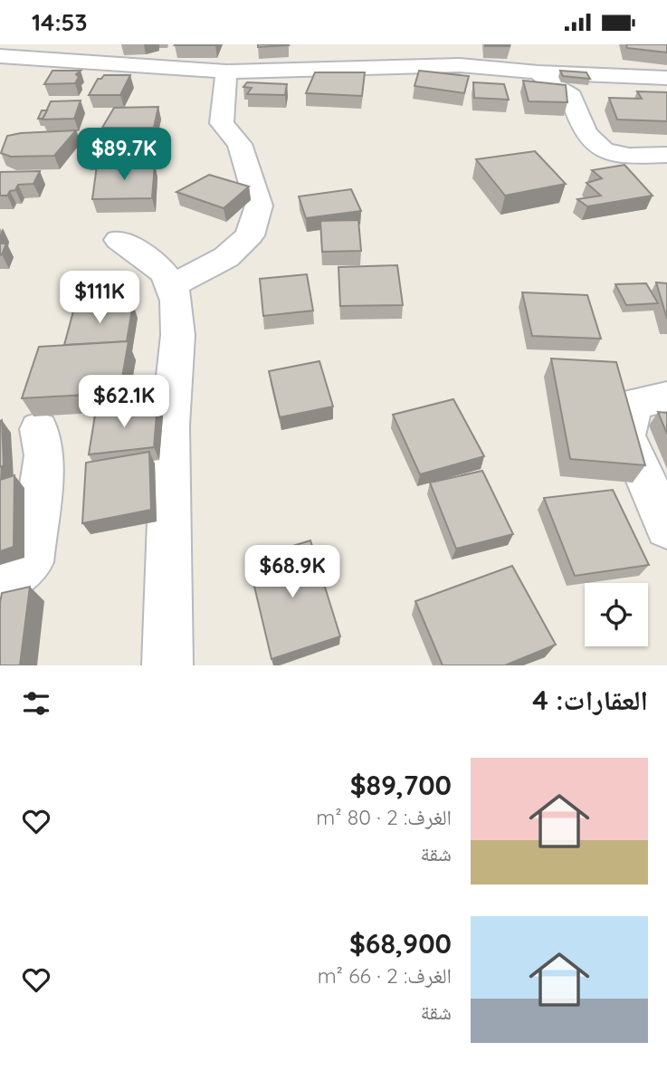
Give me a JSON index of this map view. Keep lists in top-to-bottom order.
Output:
{
  "page": {
    "status": "14:53",
    "price": [
      "$89.7K",
      "$111K",
      "$62.1K",
      "$68.9K"
    ],
    "heading": "العقارات: 4",
    "list": [
      {
        "name": "$89,700",
        "note": "الغرف: 2 · 80 m² · شقة"
      },
      {
        "name": "$68,900",
        "note": "الغرف: 2 · 66 m² · شقة"
      }
    ]
  }
}
